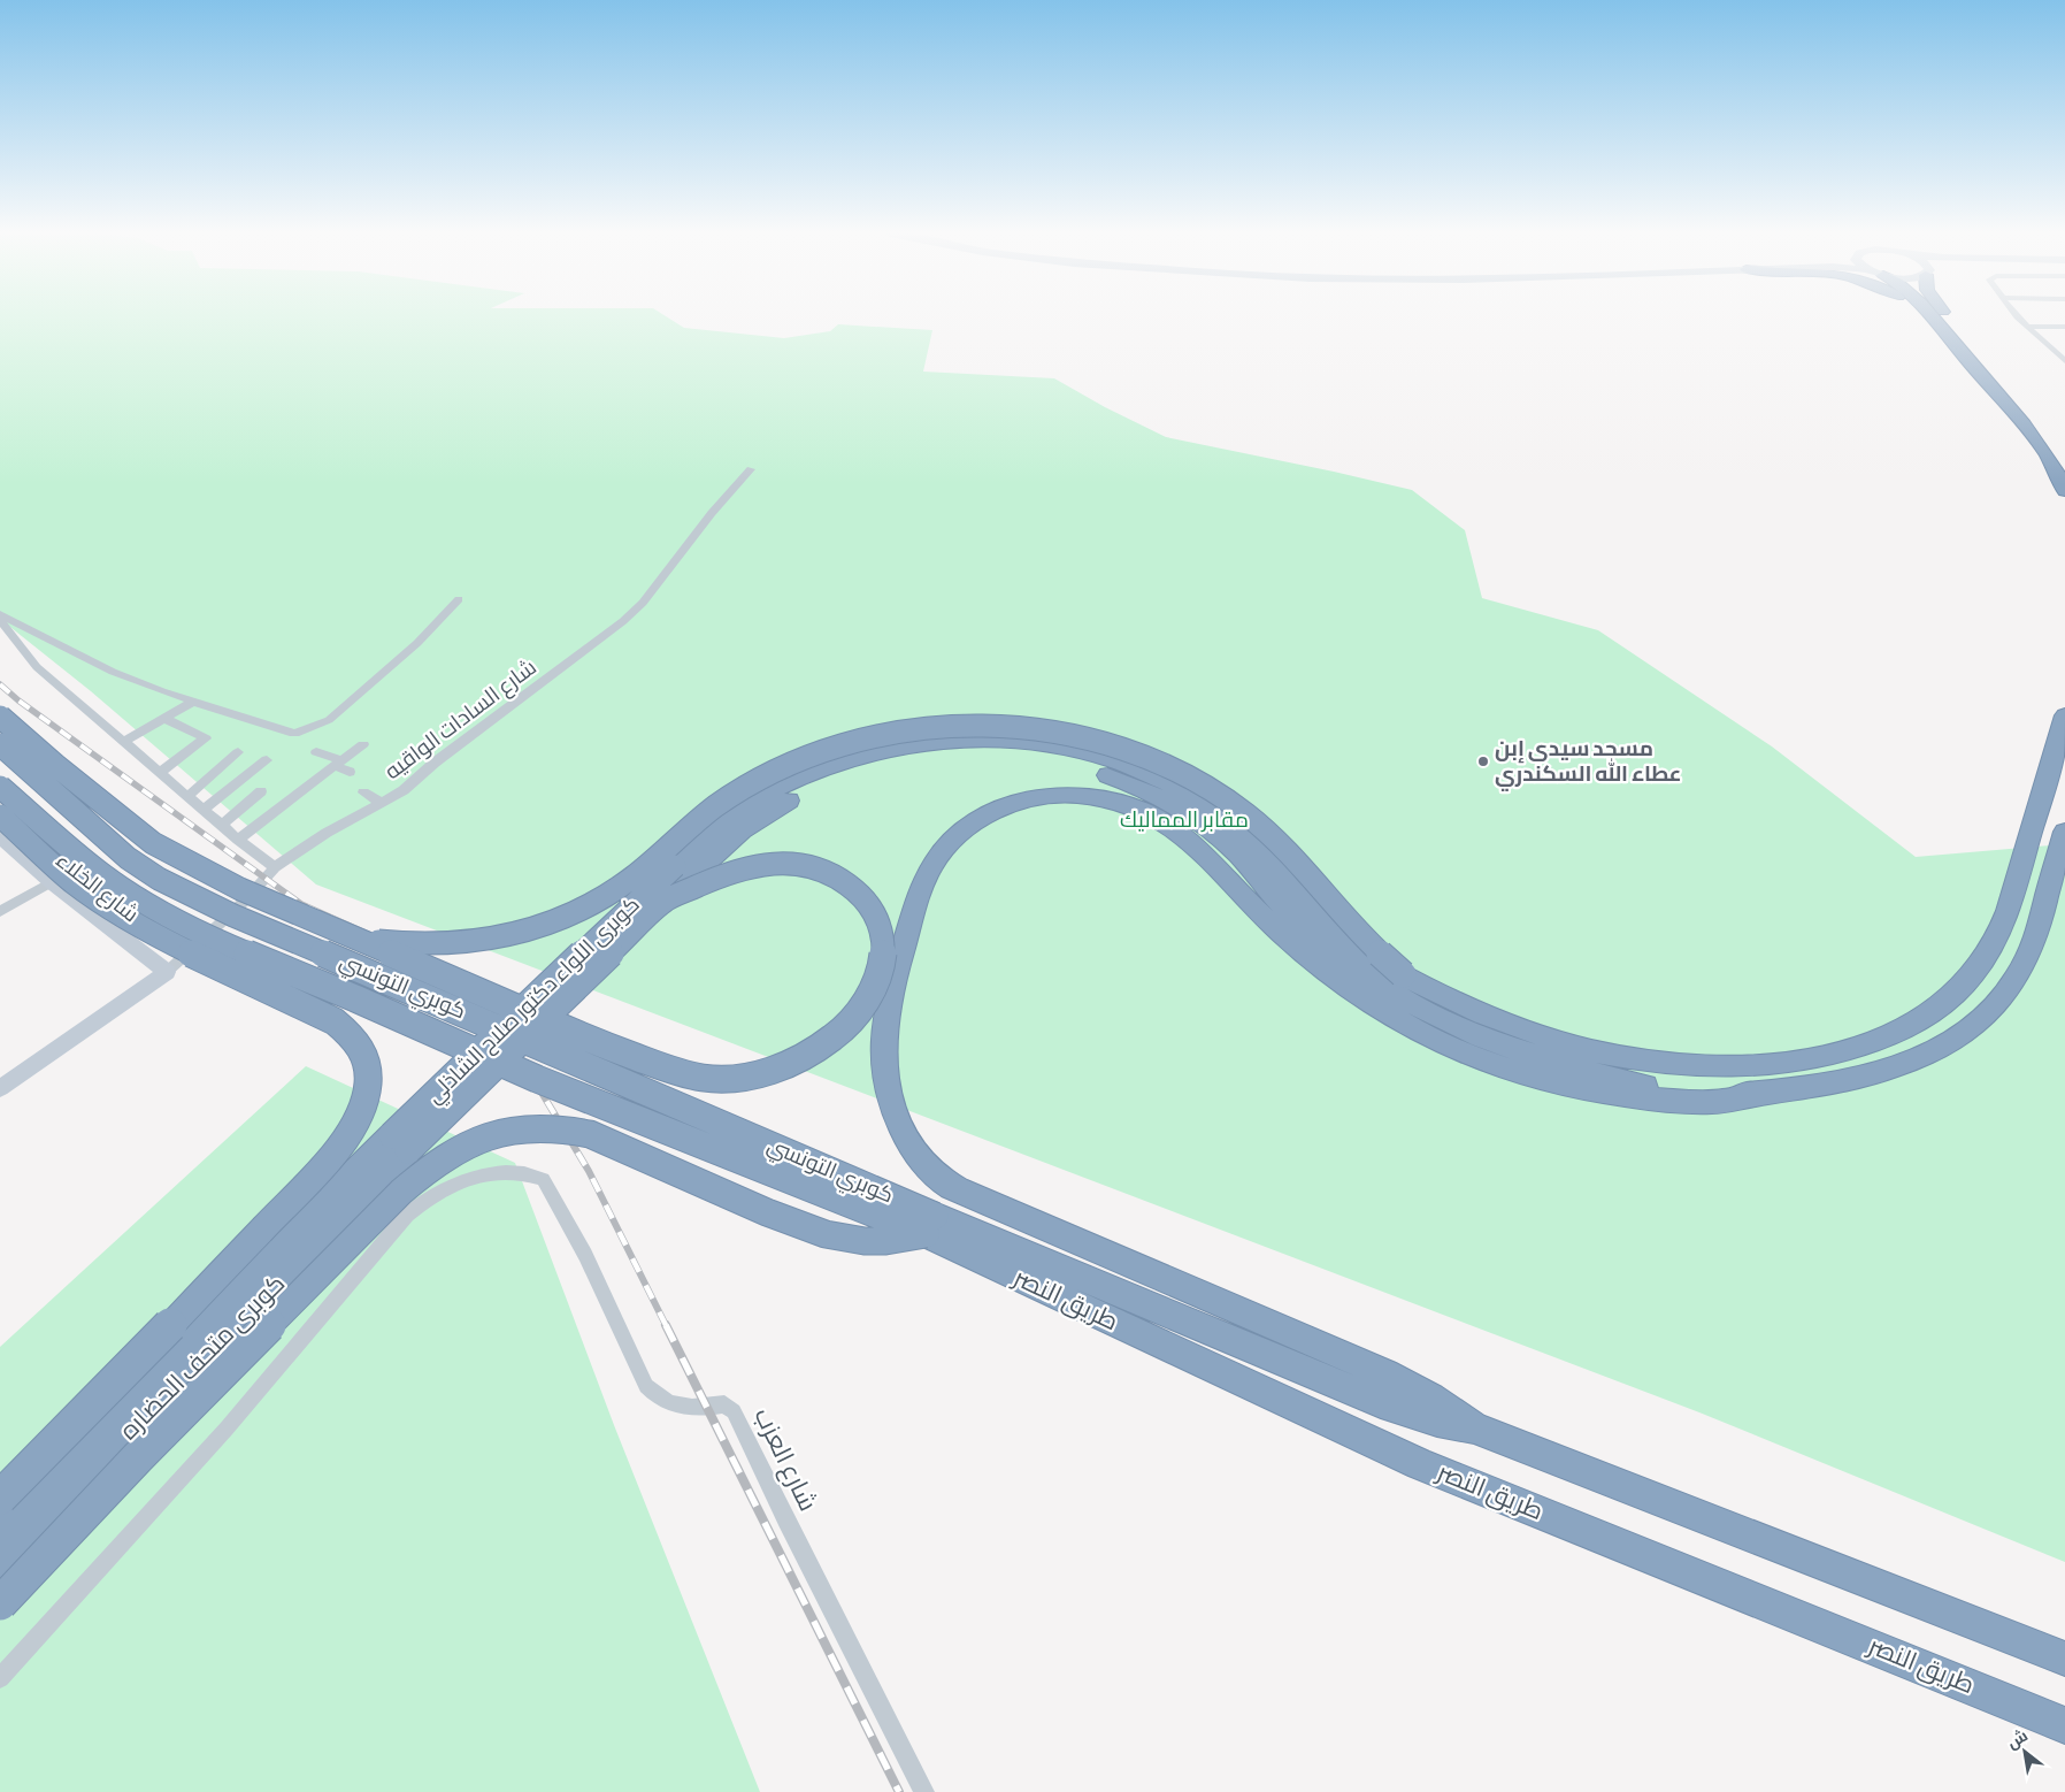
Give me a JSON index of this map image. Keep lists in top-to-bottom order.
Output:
{
  "streets": {
    "highway": [
      "كوبري التونسي",
      "كوبرى اللواء دكتور صلاح الشاذلي",
      "طريق النصر",
      "كوبرى متحف الحضاره"
    ],
    "street": ["شارع السادات الواقيه", "شارع الخلاء", "شارع العزب"]
  },
  "crossings": [
    ["شارع السادات الواقيه", "شارع الخلاء"],
    ["كوبري التونسي", "طريق النصر"],
    ["كوبرى اللواء دكتور صلاح الشاذلي", "كوبرى متحف الحضاره"]
  ],
  "parks": ["مقابر المماليك"],
  "places": ["مسجد سيدى إبن عطاء الله السكندري"],
  "north": "top left"
}
